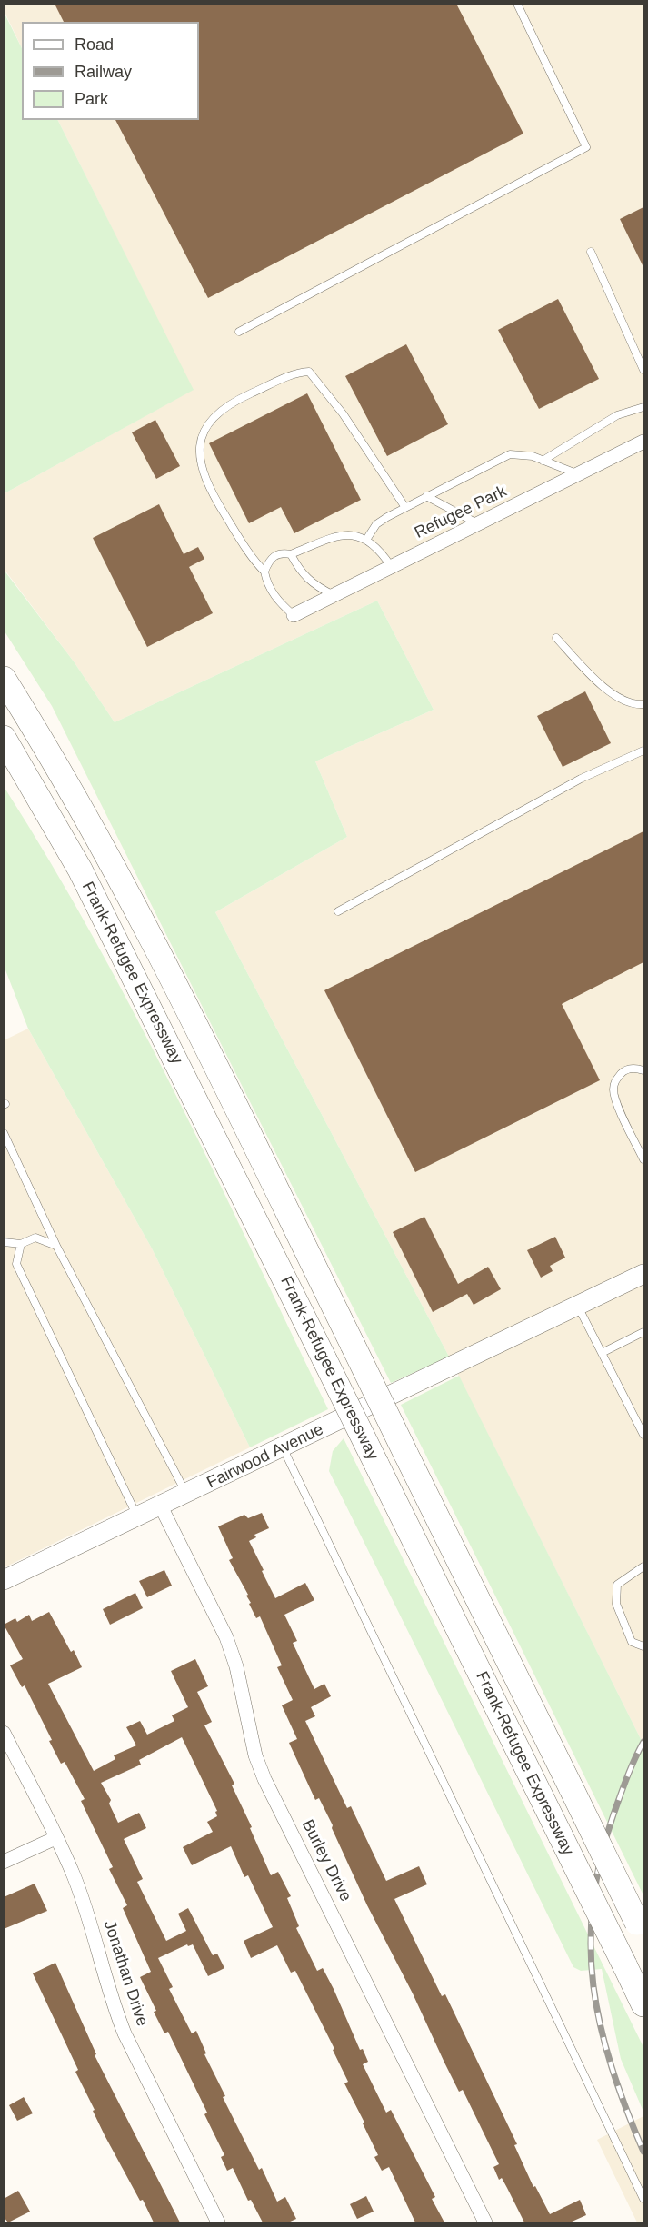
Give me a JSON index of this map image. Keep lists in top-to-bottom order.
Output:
{
  "streets": {
    "highway": ["Frank-Refugee Expressway"],
    "street": [
      "Refugee Park",
      "Fairwood Avenue",
      "Burley Drive",
      "Jonathan Drive"
    ]
  },
  "crossings": [
    ["Fairwood Avenue", "Burley Drive"]
  ],
  "legend": ["Road", "Railway", "Park"]
}
